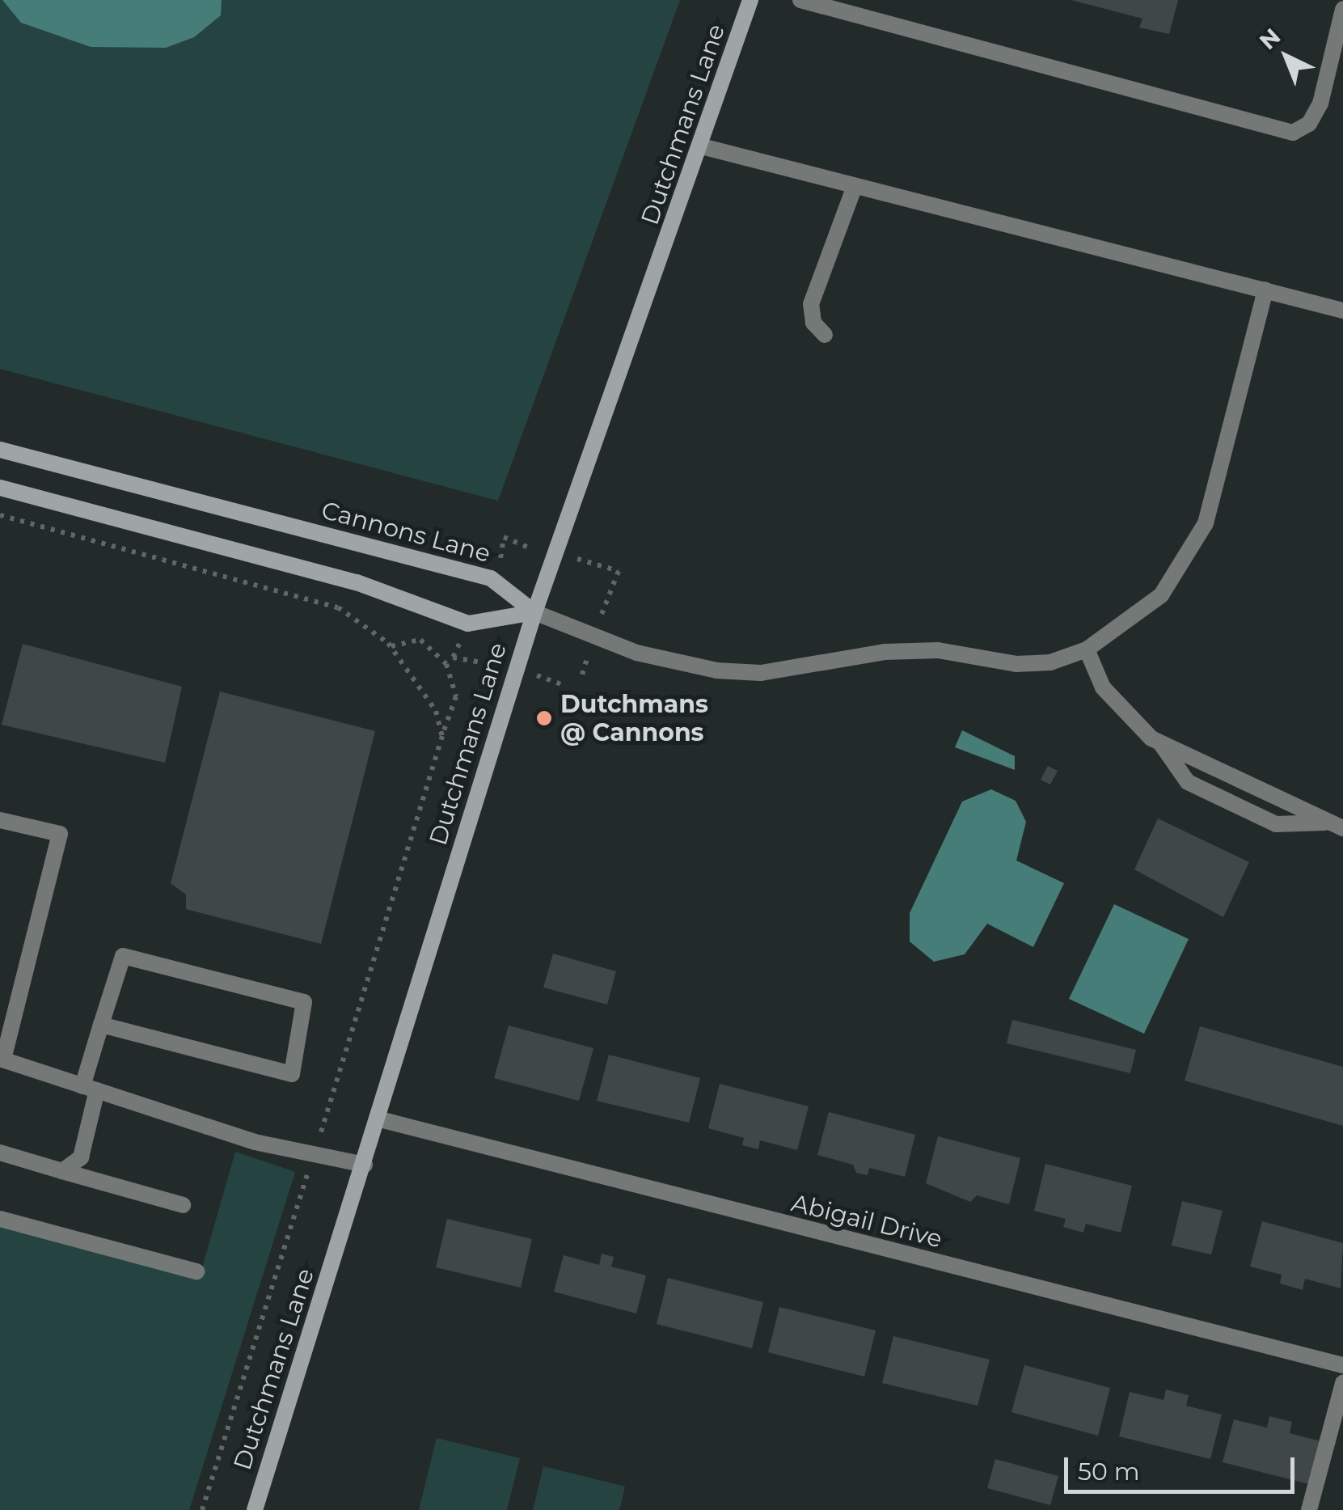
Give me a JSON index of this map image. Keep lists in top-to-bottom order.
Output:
{
  "streets": {
    "main road": ["Dutchmans Lane", "Cannons Lane"],
    "street": ["Abigail Drive"]
  },
  "crossings": [
    ["Dutchmans Lane", "Cannons Lane"],
    ["Dutchmans Lane", "Abigail Drive"]
  ],
  "places": ["Dutchmans @ Cannons"],
  "scale_bar": "50 m",
  "north": "top left"
}
